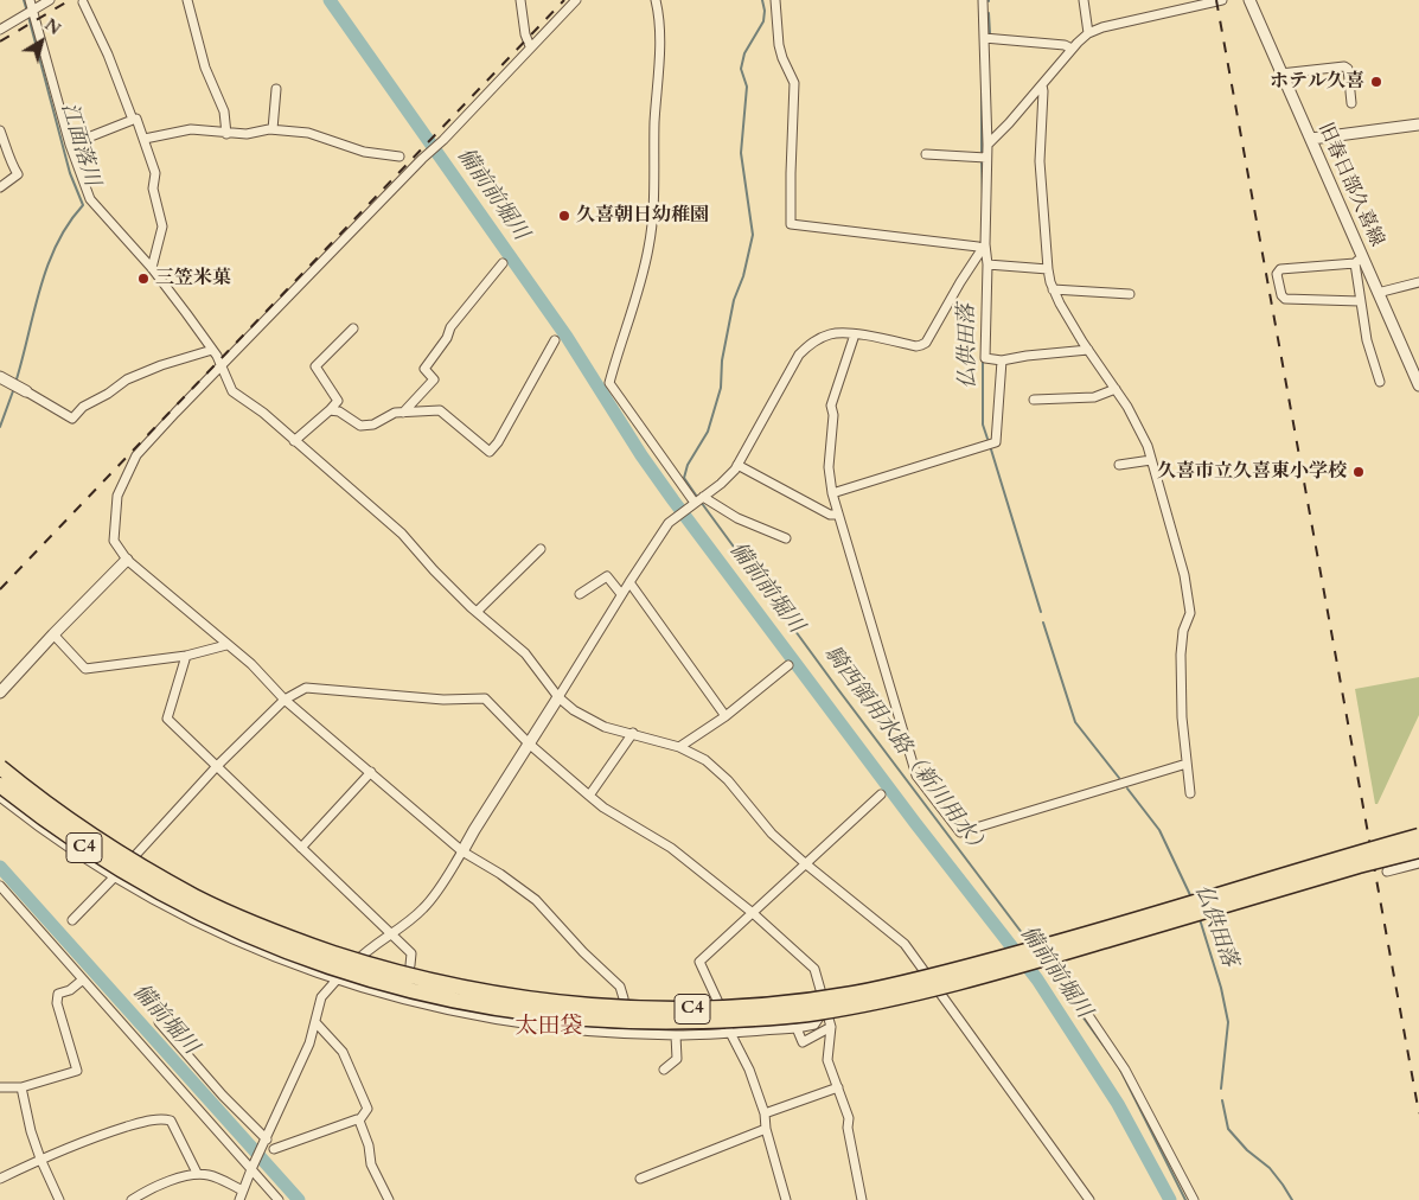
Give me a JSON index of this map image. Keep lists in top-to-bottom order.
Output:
{
  "streets": {
    "highway": ["C4"],
    "street": ["旧春日部久喜線"]
  },
  "districts": ["太田袋"],
  "water": [
    "江面落川",
    "備前前堀川",
    "仏供田落",
    "騎西領用水路（新川用水）",
    "備前堀川"
  ],
  "places": [
    "ホテル久喜",
    "久喜朝日幼稚園",
    "三笠米菓",
    "久喜市立久喜東小学校"
  ],
  "north": "top right"
}
